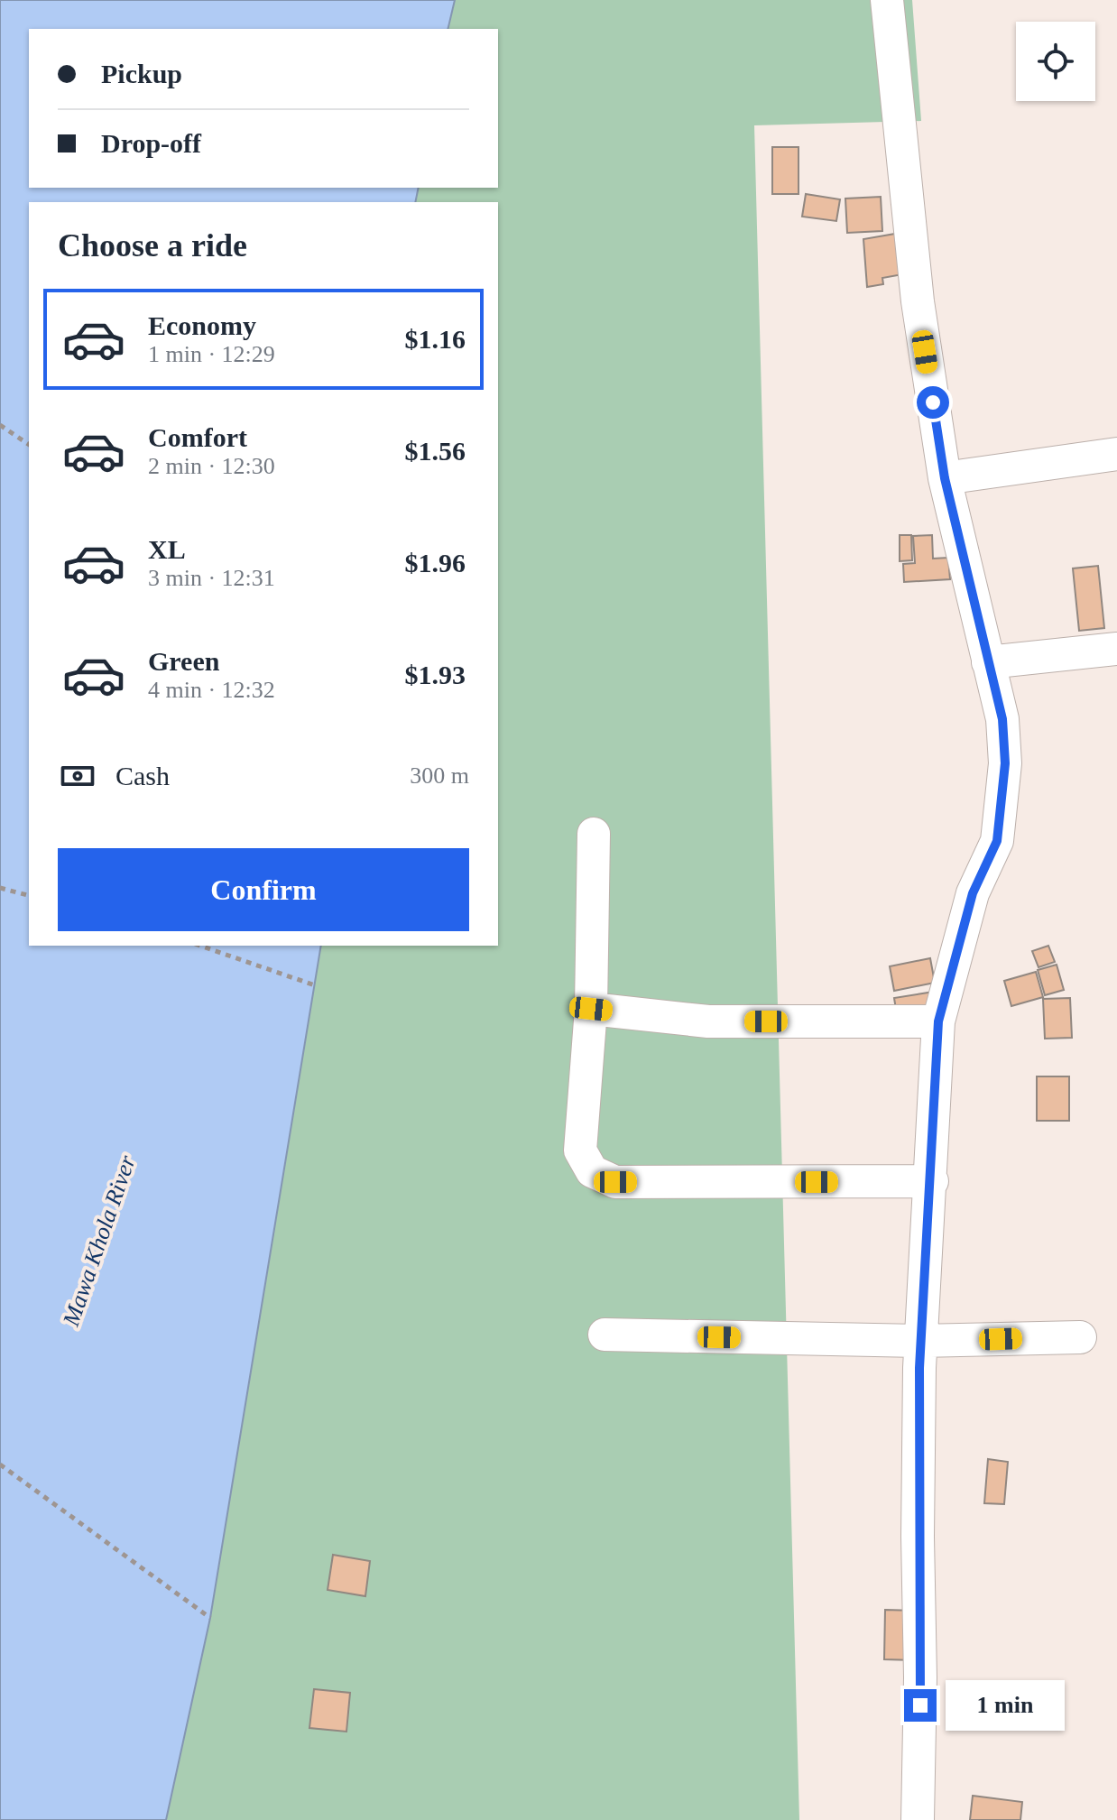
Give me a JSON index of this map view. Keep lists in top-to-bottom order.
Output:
{
  "water": ["Mawa Khola River"],
  "page": {
    "banner": ["Pickup", "Drop-off"],
    "heading": "Choose a ride",
    "list": [
      {
        "name": "Economy",
        "note": "1 min · 12:29",
        "value": "$1.16"
      },
      {
        "name": "Comfort",
        "note": "2 min · 12:30",
        "value": "$1.56"
      },
      {
        "name": "XL",
        "note": "3 min · 12:31",
        "value": "$1.96"
      },
      {
        "name": "Green",
        "note": "4 min · 12:32",
        "value": "$1.93"
      }
    ],
    "pay": ["Cash", "300 m"],
    "buttons": "Confirm",
    "bubble": "1 min"
  }
}
